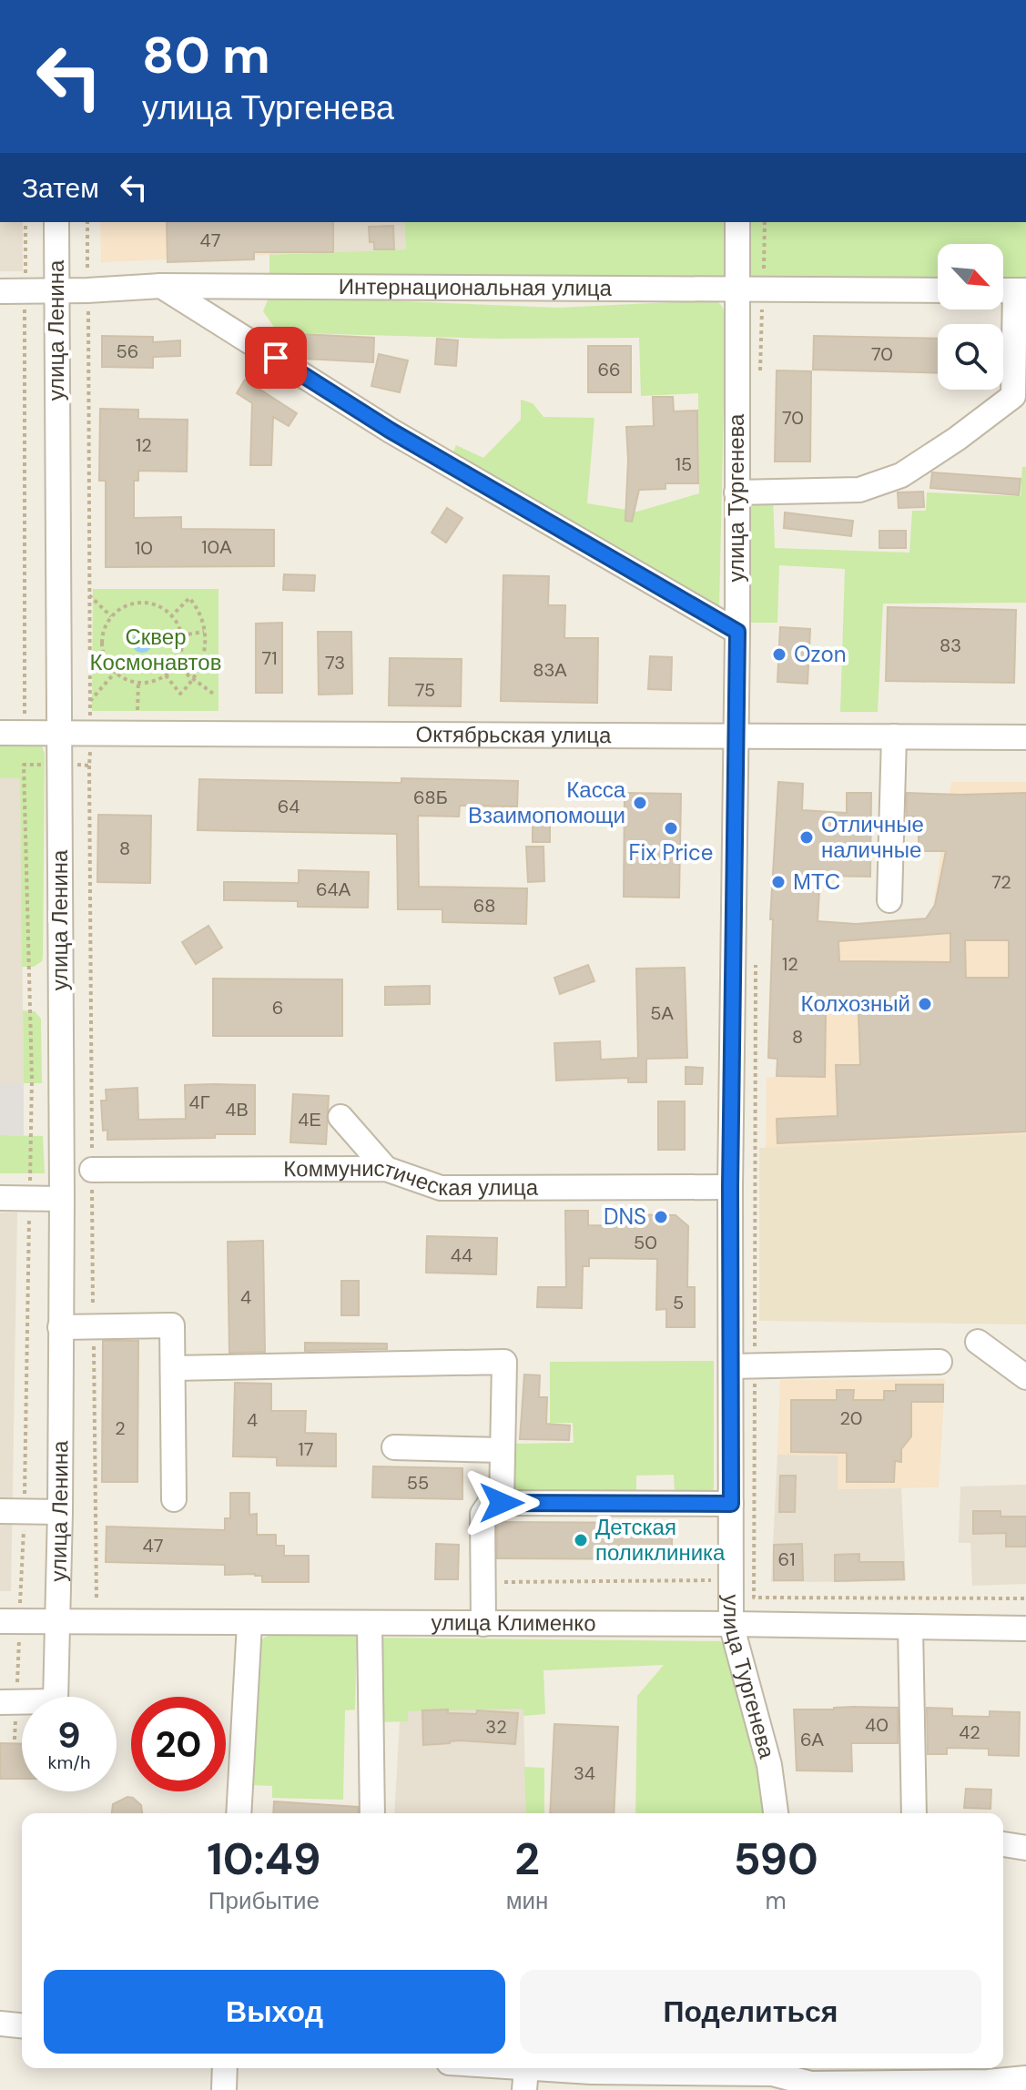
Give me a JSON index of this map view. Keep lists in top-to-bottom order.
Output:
{
  "streets": {
    "street": [
      "Интернациональная улица",
      "улица Ленина",
      "улица Тургенева",
      "Октябрьская улица",
      "Коммунистическая улица",
      "улица Клименко"
    ]
  },
  "crossings": [
    ["Интернациональная улица", "улица Ленина"],
    ["Интернациональная улица", "улица Тургенева"],
    ["улица Ленина", "Октябрьская улица"],
    ["улица Ленина", "улица Клименко"],
    ["улица Тургенева", "Октябрьская улица"],
    ["улица Тургенева", "Коммунистическая улица"],
    ["улица Тургенева", "улица Клименко"]
  ],
  "parks": ["Сквер Космонавтов"],
  "places": [
    "Ozon",
    "Касса Взаимопомощи",
    "Fix Price",
    "Отличные наличные",
    "МТС",
    "Колхозный",
    "DNS",
    "Детская поликлиника"
  ],
  "house_numbers": [
    "47",
    "56",
    "70",
    "66",
    "70",
    "12",
    "15",
    "10А",
    "10",
    "83",
    "71",
    "73",
    "83А",
    "75",
    "68Б",
    "64",
    "8",
    "72",
    "64А",
    "68",
    "12",
    "6",
    "5А",
    "8",
    "4Г",
    "4В",
    "4Е",
    "50",
    "44",
    "4",
    "5",
    "20",
    "4",
    "2",
    "17",
    "55",
    "47",
    "61",
    "40",
    "32",
    "42",
    "6А",
    "34"
  ],
  "north": "bottom right",
  "page": {
    "turn": ["80 m", "улица Тургенева"],
    "then": "Затем",
    "speed": "9 km/h",
    "limit": "20",
    "eta": [
      "10:49",
      "Прибытие",
      "2",
      "мин",
      "590",
      "m"
    ],
    "buttons": ["Выход", "Поделиться"]
  }
}
